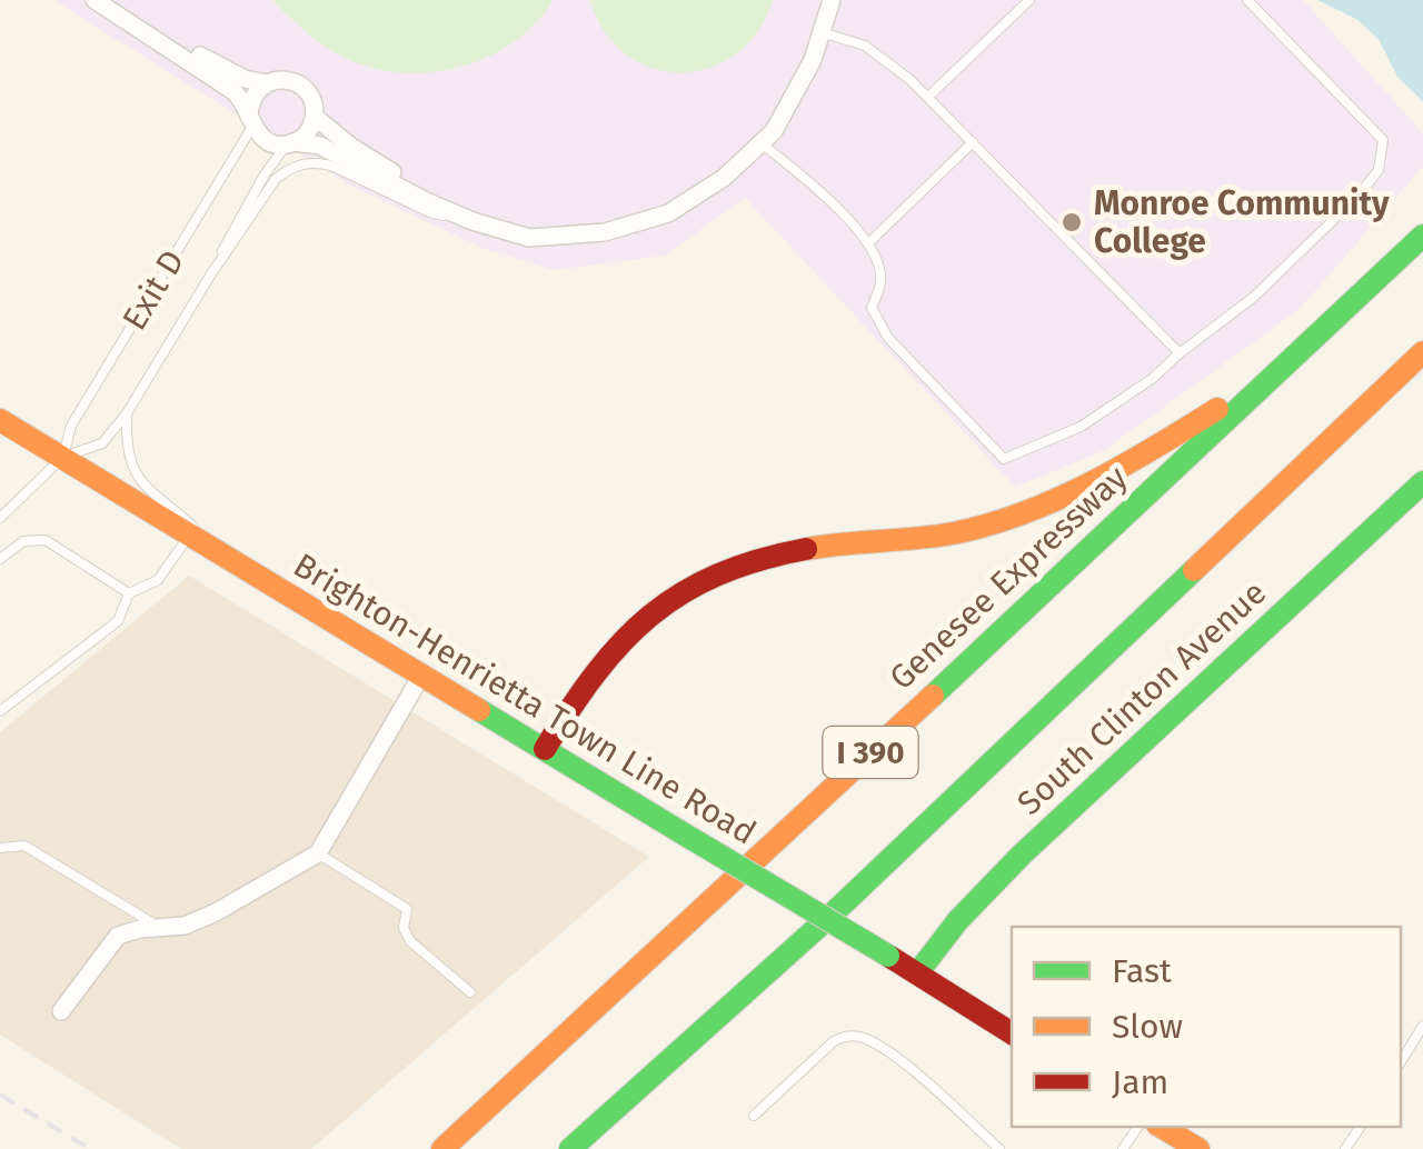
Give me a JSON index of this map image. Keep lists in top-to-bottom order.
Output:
{
  "streets": {
    "main road": [
      "Genesee Expressway",
      "South Clinton Avenue",
      "Brighton-Henrietta Town Line Road",
      "I 390"
    ],
    "lane": ["Exit D"]
  },
  "crossings": [
    ["Exit D", "Brighton-Henrietta Town Line Road"],
    ["South Clinton Avenue", "Brighton-Henrietta Town Line Road"]
  ],
  "places": ["Monroe Community College"],
  "legend": ["Fast", "Slow", "Jam"]
}
